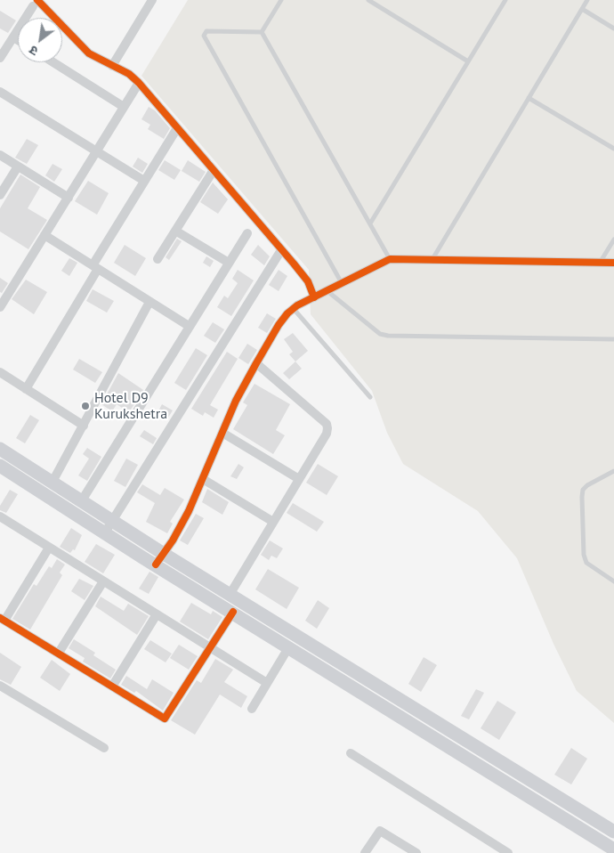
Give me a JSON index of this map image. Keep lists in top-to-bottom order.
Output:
{
  "places": ["Hotel D9 Kurukshetra"],
  "north": "bottom left"
}
